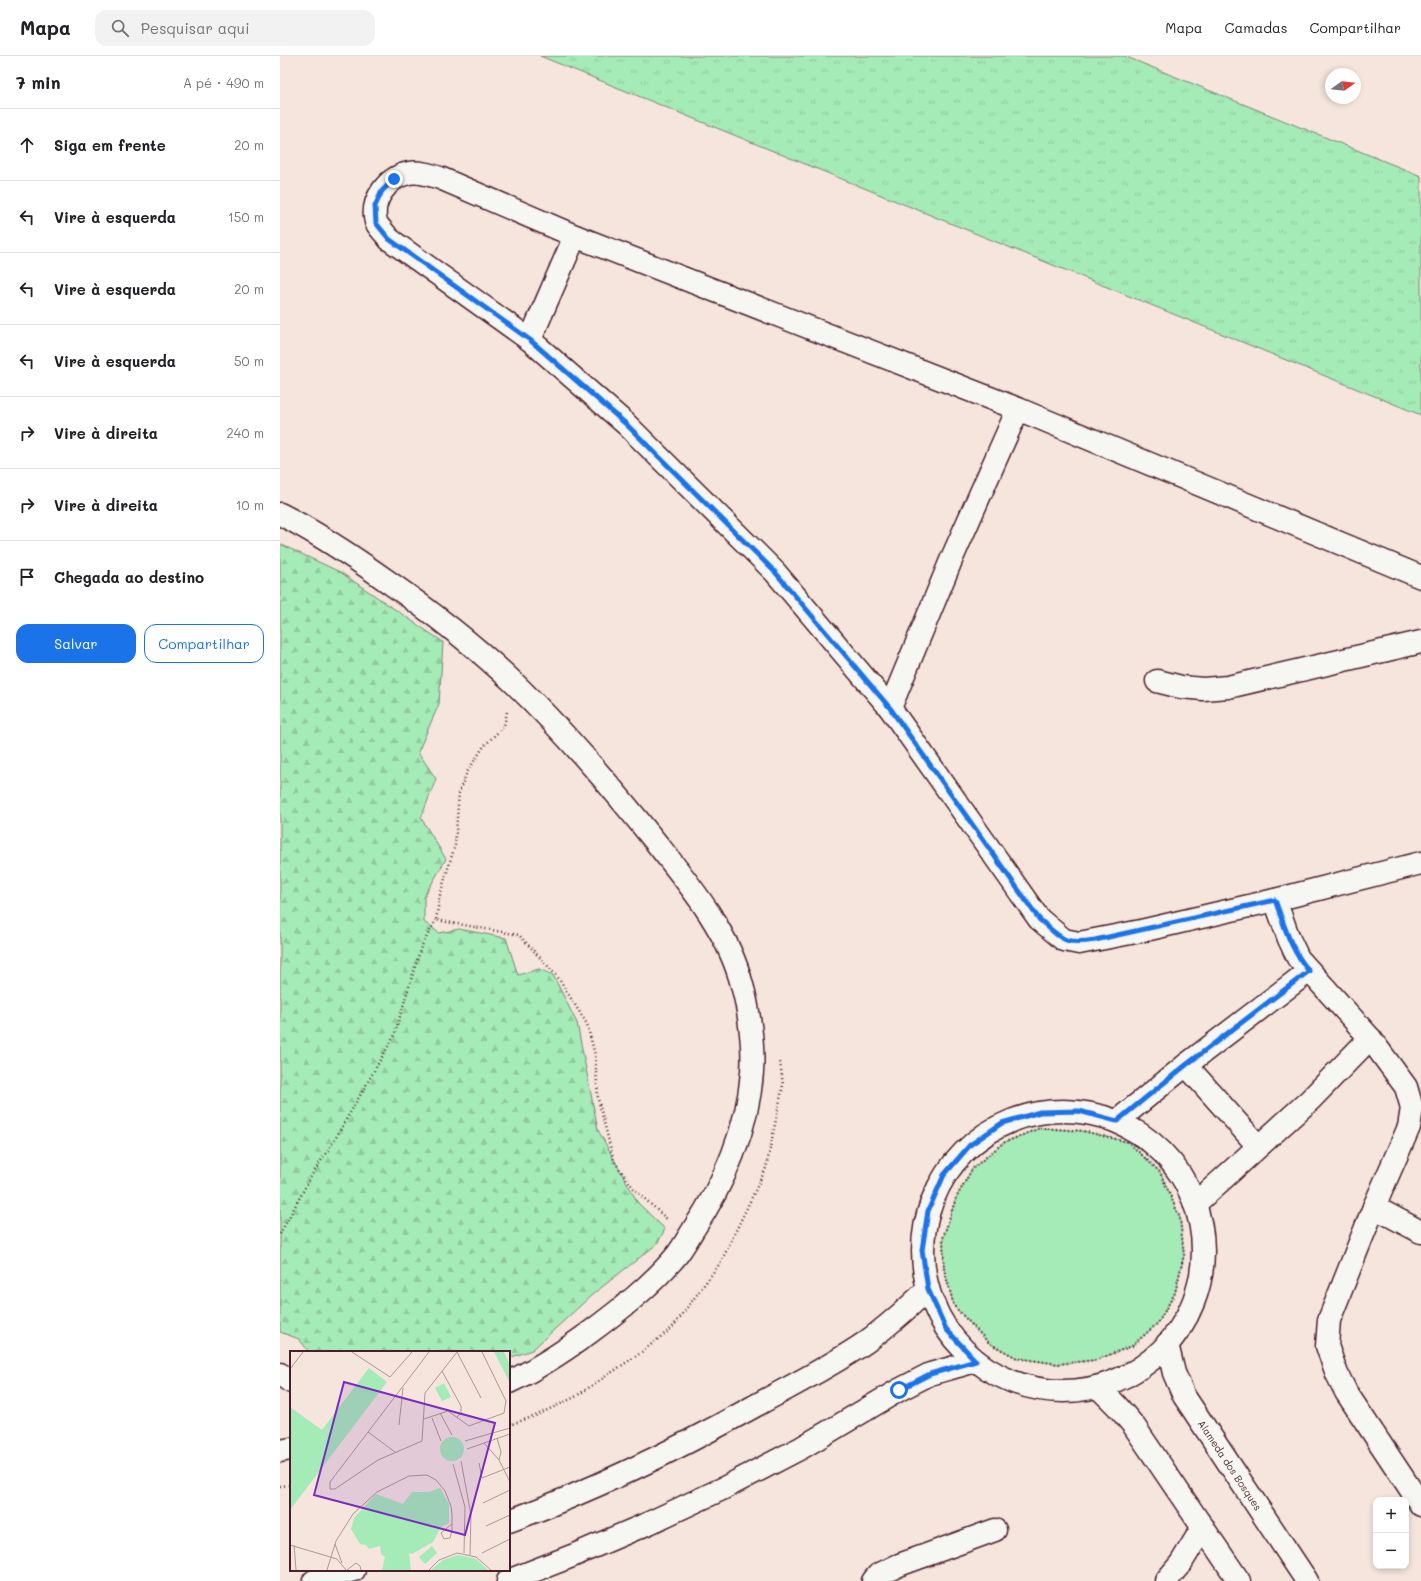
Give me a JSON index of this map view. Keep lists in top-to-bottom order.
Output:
{
  "streets": {
    "street": ["Alameda dos Bosques"]
  },
  "north": "right",
  "page": {
    "header": "Mapa",
    "search": "Pesquisar aqui",
    "nav": ["Mapa", "Camadas", "Compartilhar"],
    "heading": ["7 min", "A pé · 490 m"],
    "list": [
      ["Siga em frente", "20 m"],
      ["Vire à esquerda", "150 m"],
      ["Vire à esquerda", "20 m"],
      ["Vire à esquerda", "50 m"],
      ["Vire à direita", "240 m"],
      ["Vire à direita", "10 m"],
      "Chegada ao destino"
    ],
    "buttons": ["Salvar", "Compartilhar"],
    "map_buttons": ["+", "−"]
  }
}
